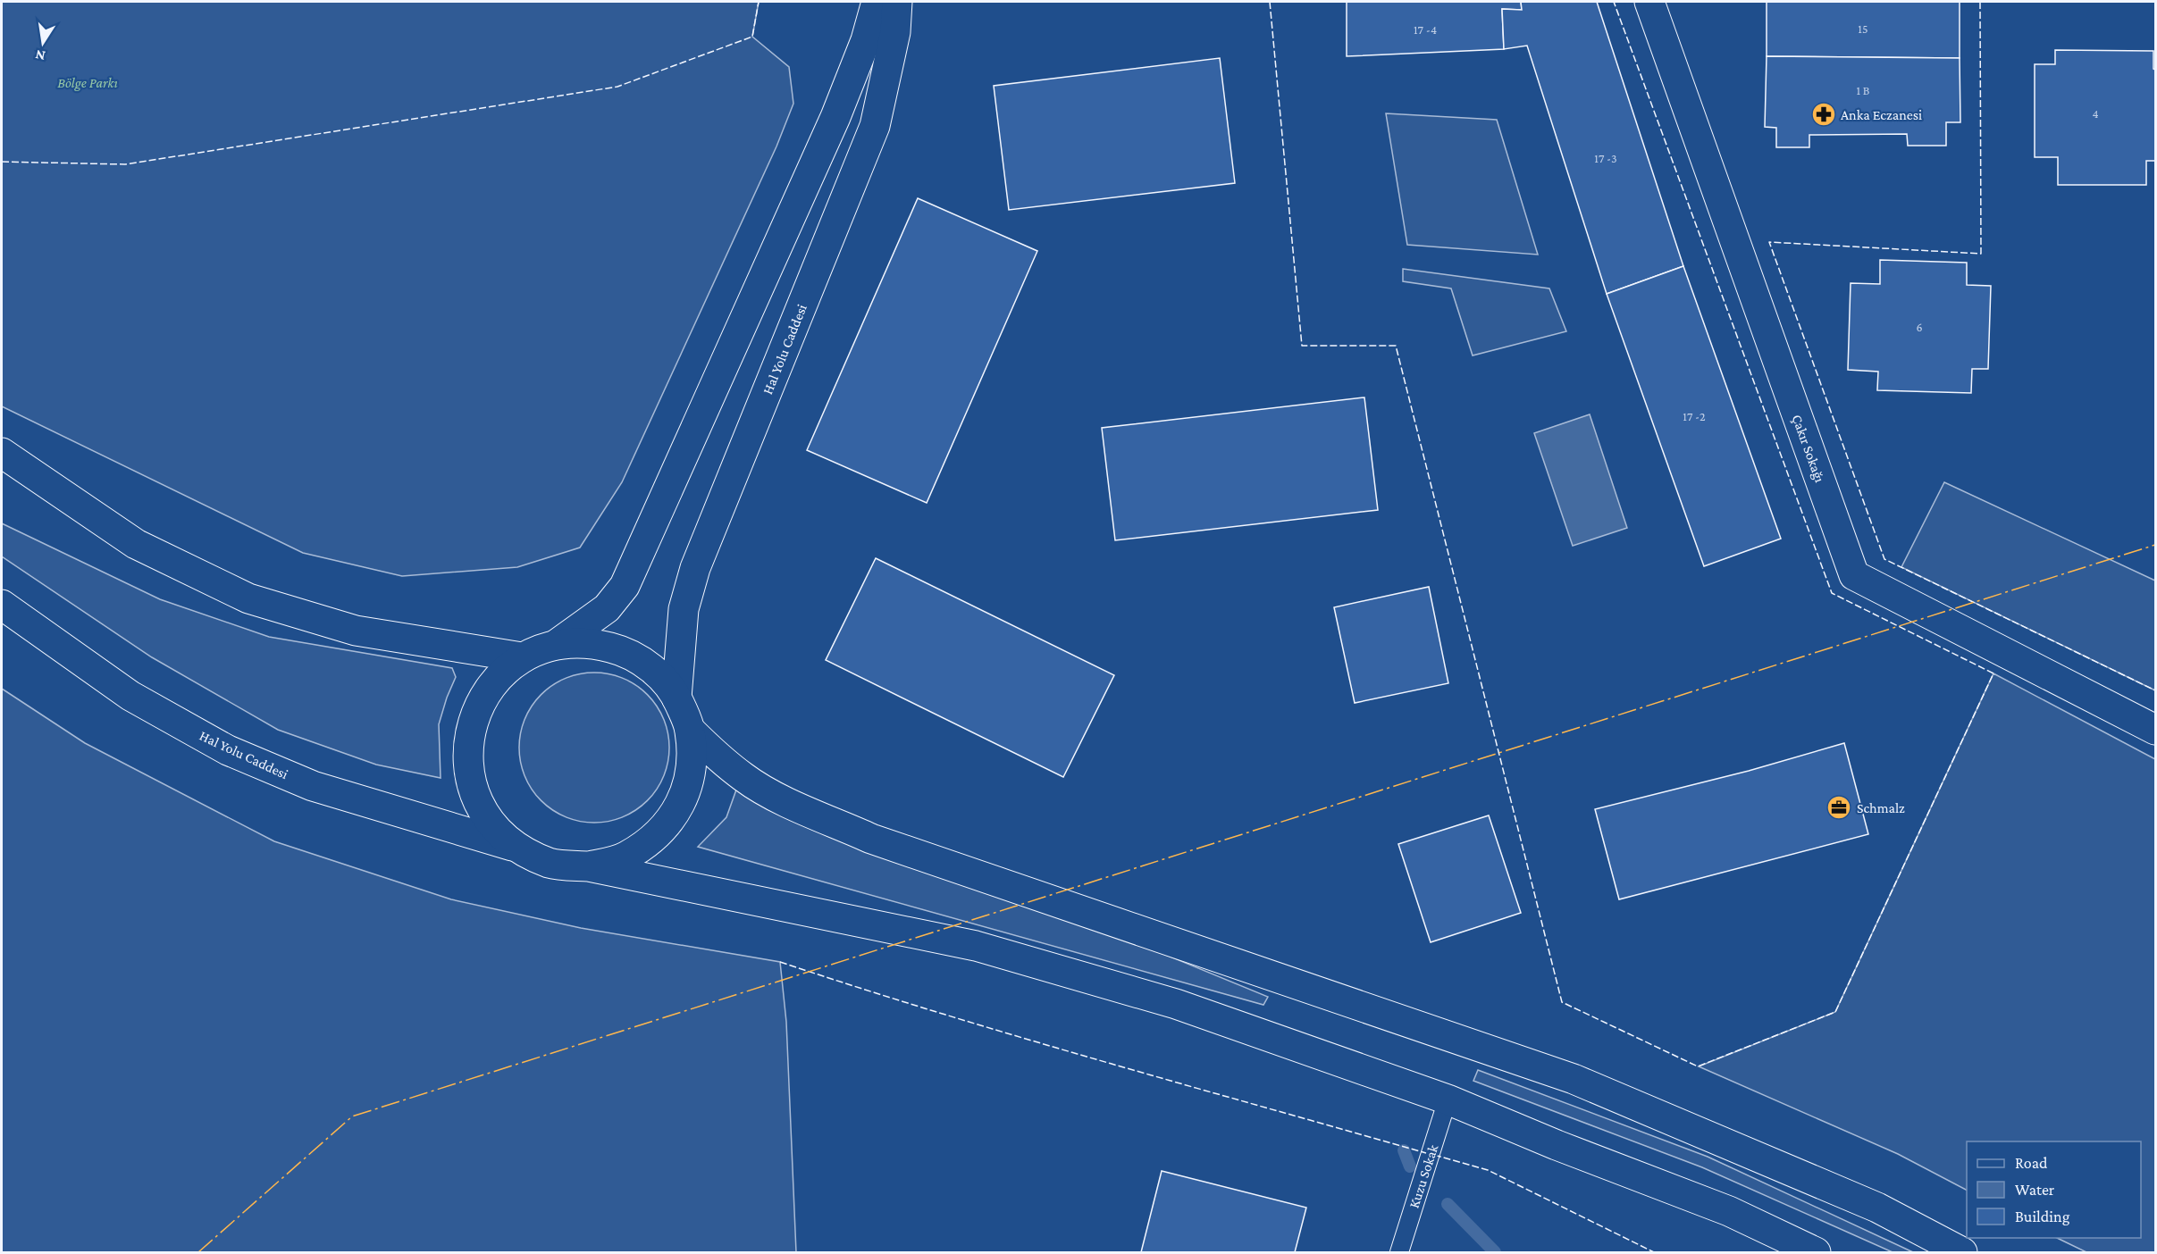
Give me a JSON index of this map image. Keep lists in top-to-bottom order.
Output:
{
  "streets": {
    "main road": ["Hal Yolu Caddesi", "Çakır Sokağı"],
    "lane": ["Kuzu Sokak"]
  },
  "parks": ["Bölge Parkı"],
  "places": {
    "pharmacy": ["Anka Eczanesi"],
    "office": ["Schmalz"]
  },
  "house_numbers": [
    "15",
    "17 -4",
    "1 B",
    "4",
    "17 -3",
    "6",
    "17 -2"
  ],
  "legend": ["Road", "Water", "Building"],
  "north": "bottom"
}
